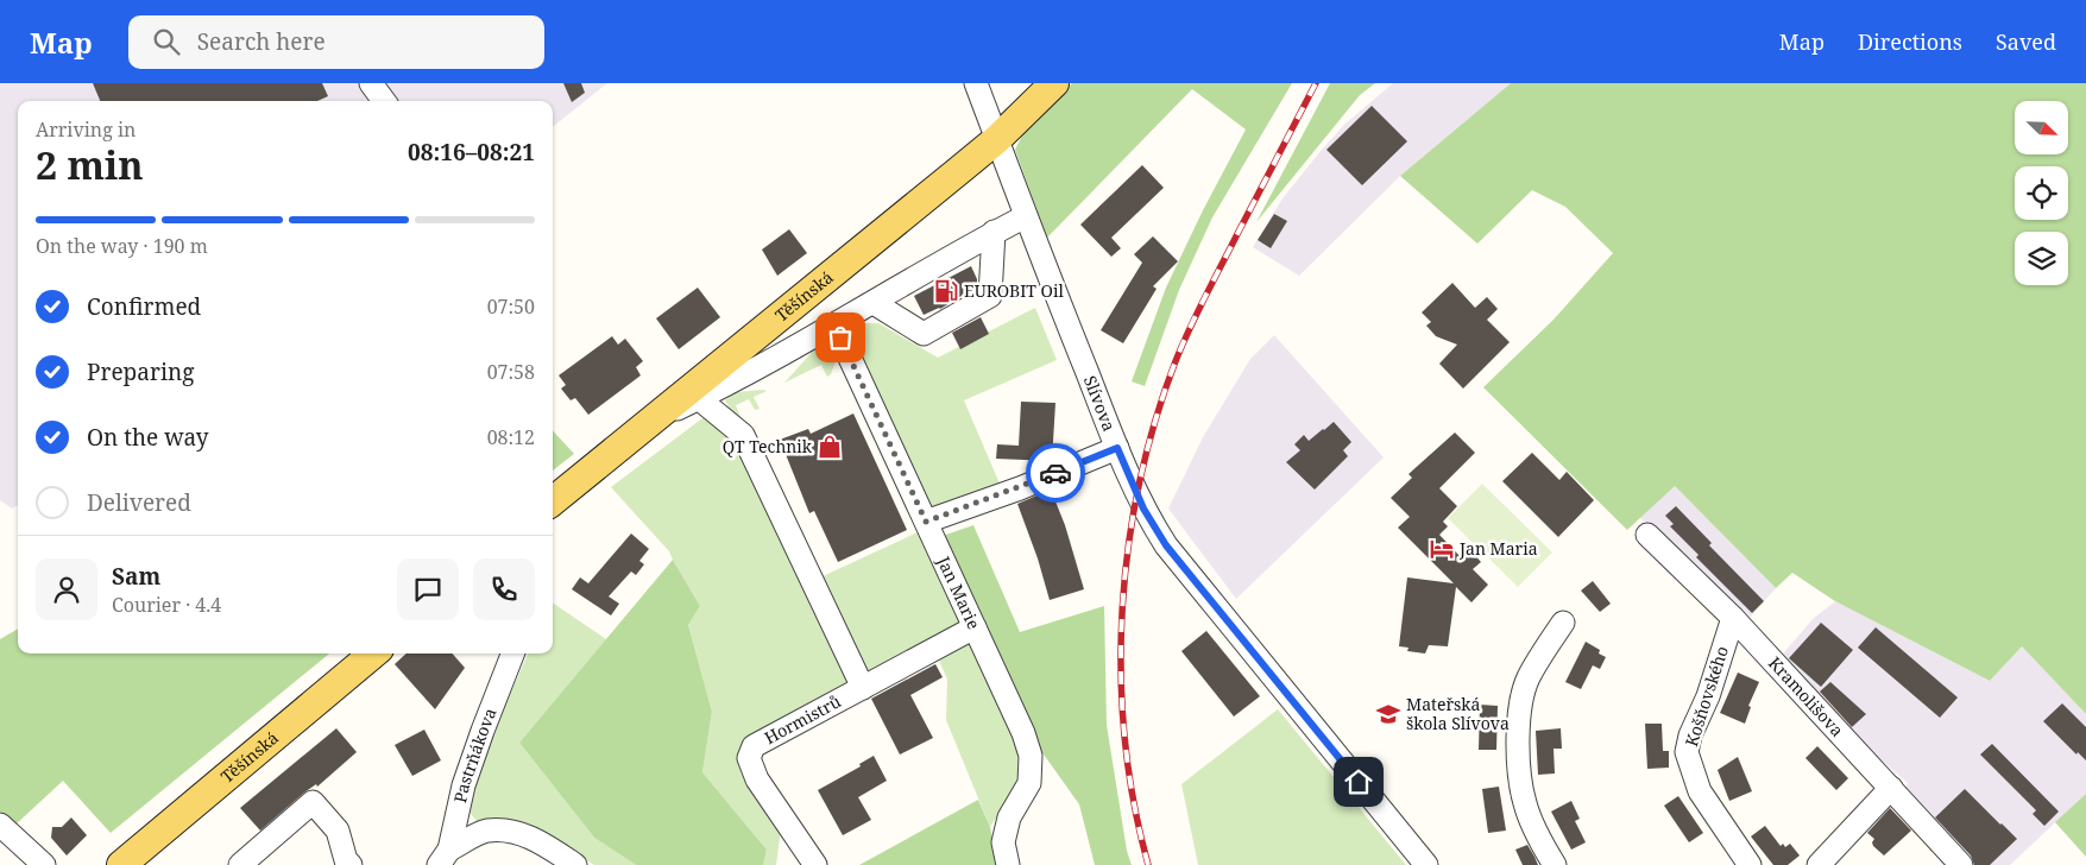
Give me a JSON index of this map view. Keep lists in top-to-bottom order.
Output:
{
  "streets": {
    "main road": ["Těšínská"],
    "street": [
      "Slívova",
      "Jan Marie",
      "Košňovského",
      "Kramolišova",
      "Hormistrů",
      "Pastrňákova"
    ]
  },
  "crossings": [
    ["Těšínská", "Slívova"],
    ["Jan Marie", "Hormistrů"],
    ["Košňovského", "Kramolišova"]
  ],
  "places": {
    "fuel station": ["EUROBIT Oil"],
    "shop": ["QT Technik"],
    "hotel": ["Jan Maria"],
    "school or university": ["Mateřská škola Slívova"]
  },
  "north": "bottom right",
  "page": {
    "header": "Map",
    "search": "Search here",
    "nav": ["Map", "Directions", "Saved"],
    "heading": ["2 min", "Arriving in", "08:16–08:21"],
    "panel": ["Sam", "Courier · 4.4"],
    "bar": "On the way · 190 m",
    "list": [
      ["Confirmed", "07:50"],
      ["Preparing", "07:58"],
      ["On the way", "08:12"],
      "Delivered"
    ]
  }
}
